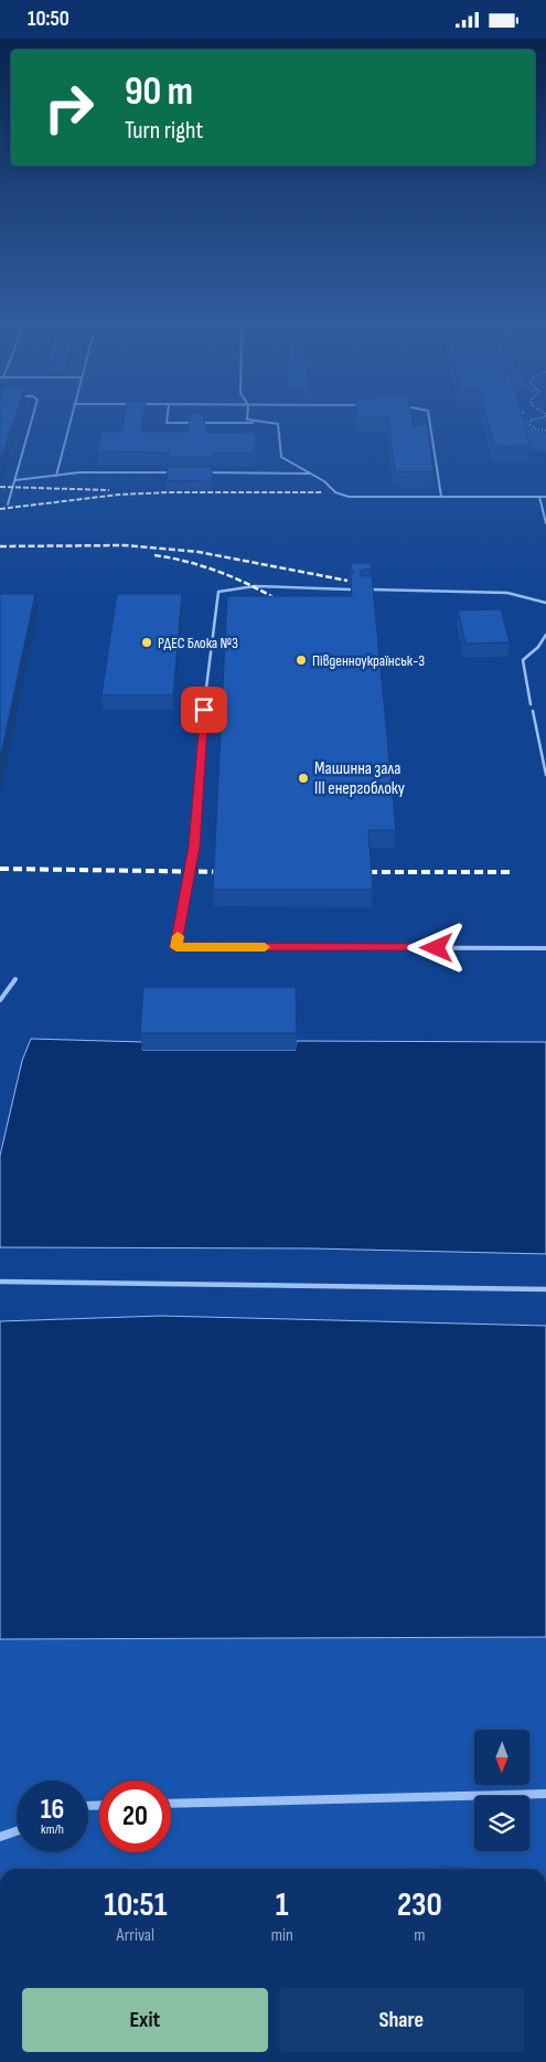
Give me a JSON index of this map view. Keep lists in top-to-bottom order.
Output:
{
  "places": ["РДЕС Блока №3", "Південноукраїнськ-3", "Машинна зала III енергоблоку"],
  "north": "bottom",
  "page": {
    "status": "10:50",
    "turn": ["90 m", "Turn right"],
    "speed": "16 km/h",
    "limit": "20",
    "eta": [
      "10:51",
      "Arrival",
      "1",
      "min",
      "230",
      "m"
    ],
    "buttons": ["Exit", "Share"]
  }
}
